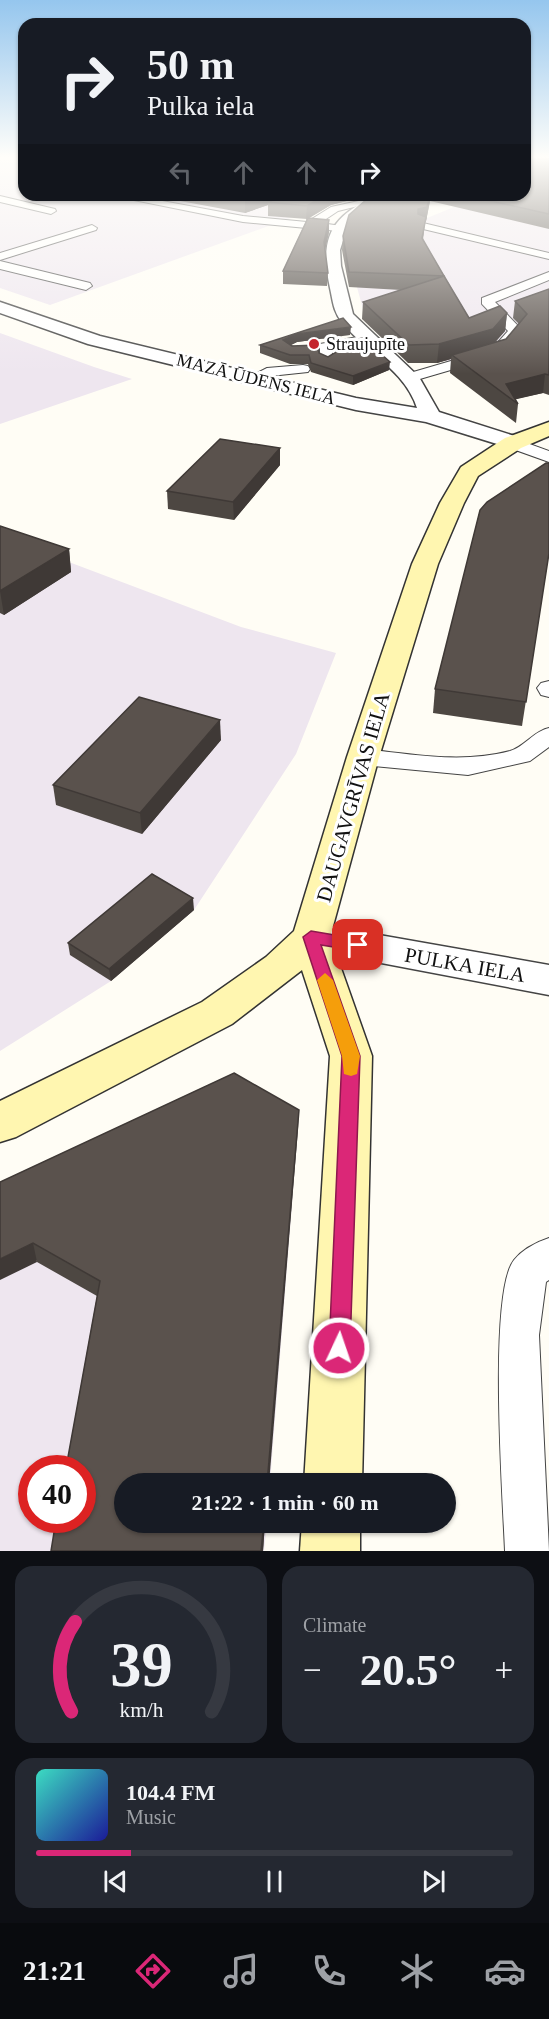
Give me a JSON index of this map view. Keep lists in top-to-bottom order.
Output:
{
  "streets": {
    "main road": ["DAUGAVGRĪVAS IELA"],
    "street": ["MAZĀ ŪDENS IELA", "PULKA IELA"]
  },
  "crossings": [
    ["MAZĀ ŪDENS IELA", "DAUGAVGRĪVAS IELA"],
    ["DAUGAVGRĪVAS IELA", "PULKA IELA"]
  ],
  "places": ["Straujupīte"],
  "page": {
    "turn": ["50 m", "Pulka iela"],
    "limit": "40",
    "trip": "21:22 · 1 min · 60 m",
    "tile": "Climate",
    "heat": ["−", "20.5°", "+"],
    "song": ["104.4 FM", "Music"],
    "tabs": "21:21",
    "gauge": ["39", "km/h"]
  }
}
